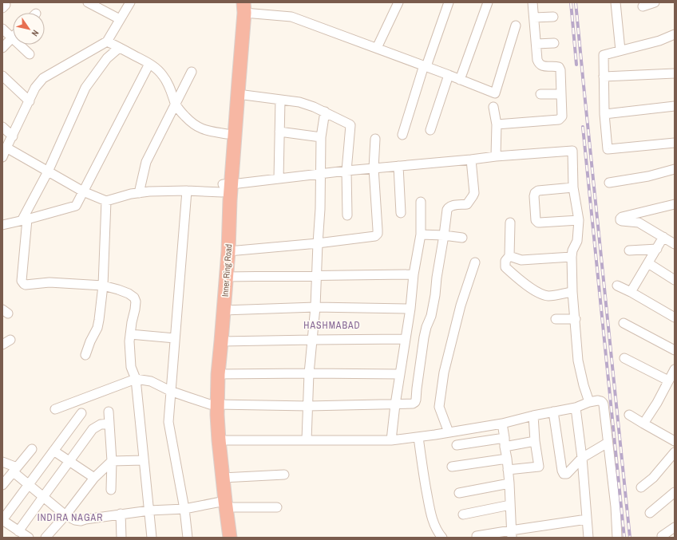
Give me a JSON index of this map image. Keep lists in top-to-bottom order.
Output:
{
  "streets": {
    "highway": ["Inner Ring Road"]
  },
  "districts": ["HASHMABAD", "INDIRA NAGAR"],
  "north": "bottom right"
}
